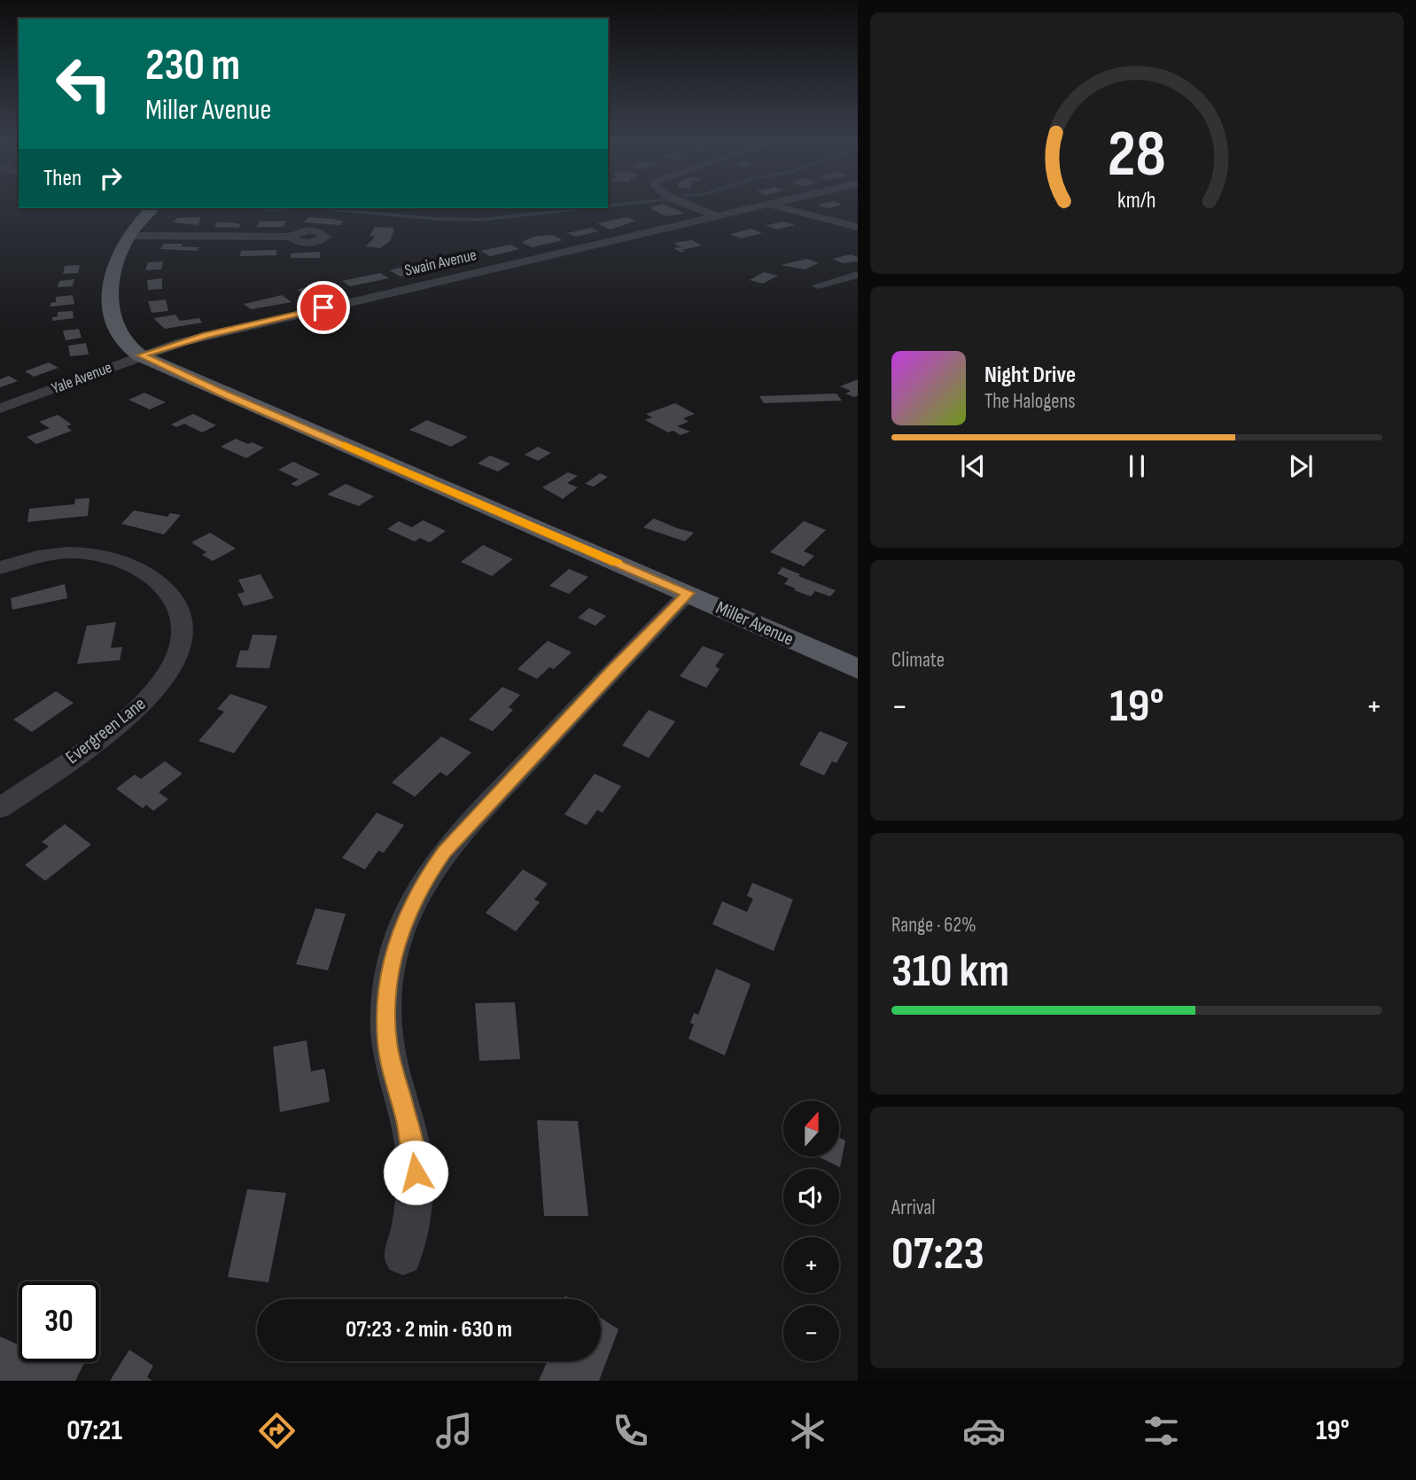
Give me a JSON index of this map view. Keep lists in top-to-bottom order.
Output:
{
  "streets": {
    "main road": ["Yale Avenue", "Miller Avenue"],
    "street": ["Swain Avenue", "Evergreen Lane"]
  },
  "crossings": [
    ["Swain Avenue", "Yale Avenue"],
    ["Swain Avenue", "Miller Avenue"],
    ["Yale Avenue", "Miller Avenue"]
  ],
  "north": "top",
  "page": {
    "turn": ["230 m", "Miller Avenue"],
    "then": "Then",
    "song": ["Night Drive", "The Halogens"],
    "tile": [
      "Climate",
      ["Range · 62%", "310 km"],
      ["Arrival", "07:23"]
    ],
    "heat": ["−", "19°", "+"],
    "map_buttons": ["+", "−"],
    "limit": "30",
    "trip": "07:23 · 2 min · 630 m",
    "tabs": ["07:21", "19°"],
    "gauge": ["28", "km/h"]
  }
}
